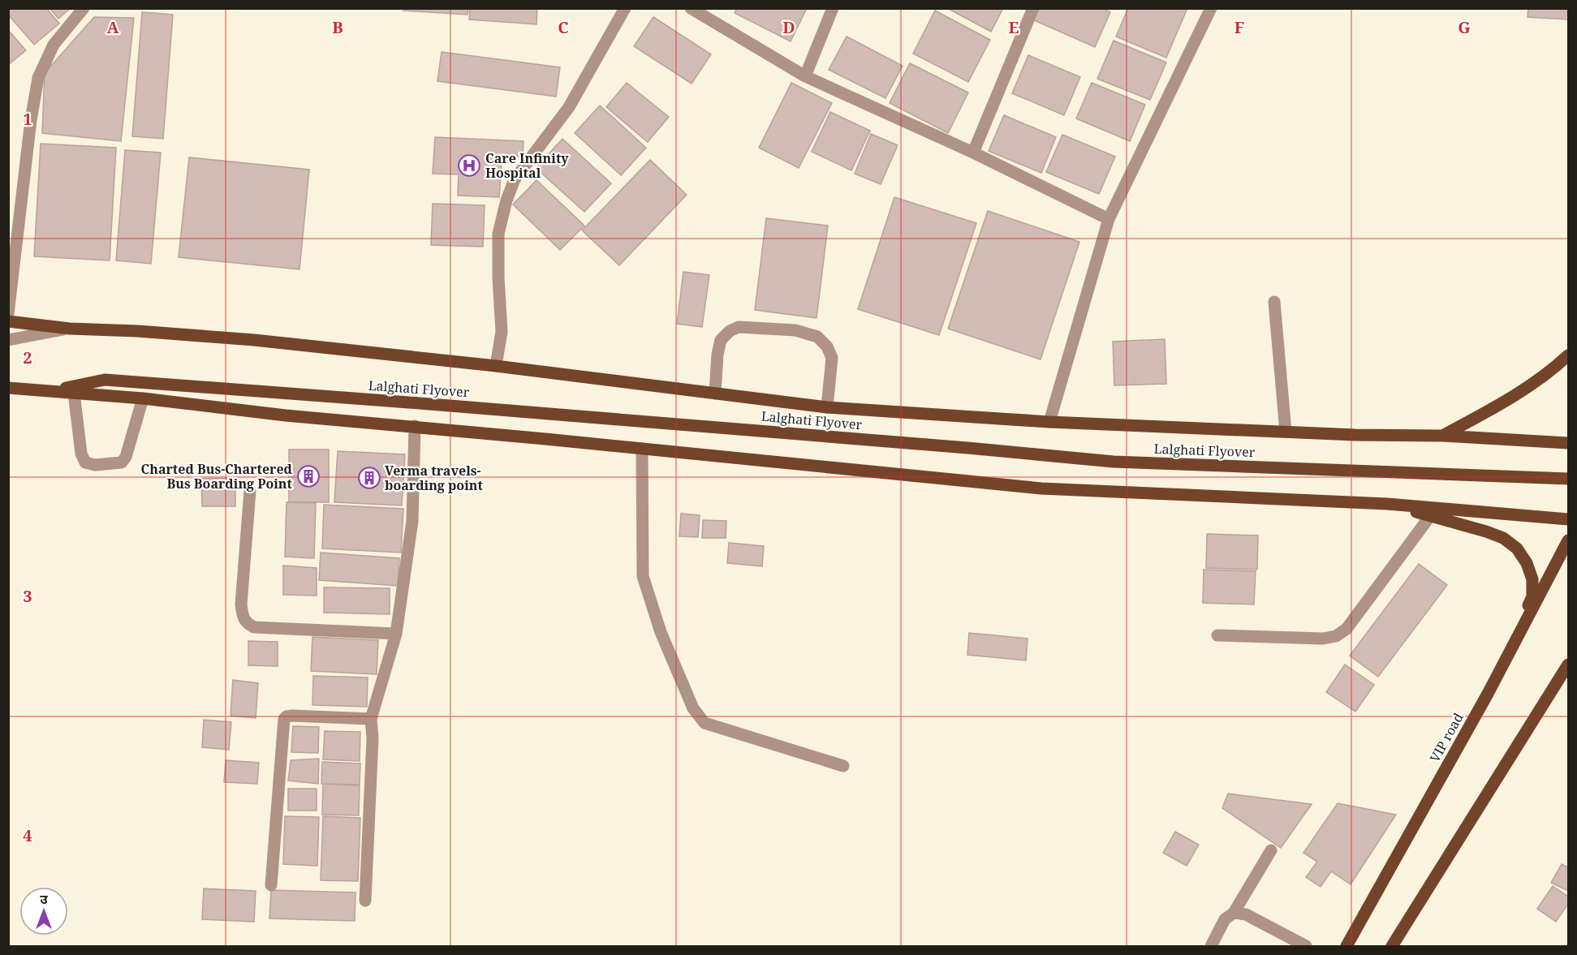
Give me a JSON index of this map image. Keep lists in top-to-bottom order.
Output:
{
  "streets": {
    "main road": ["Lalghati Flyover", "VIP road"]
  },
  "places": {
    "hospital": ["Care Infinity Hospital"],
    "building": ["Charted Bus-Chartered Bus Boarding Point", "Verma travels- boarding point"]
  },
  "north": "top",
  "grid": {
    "columns": [
      "A",
      "B",
      "C",
      "D",
      "E",
      "F",
      "G"
    ],
    "rows": [
      "1",
      "2",
      "3",
      "4"
    ]
  }
}
